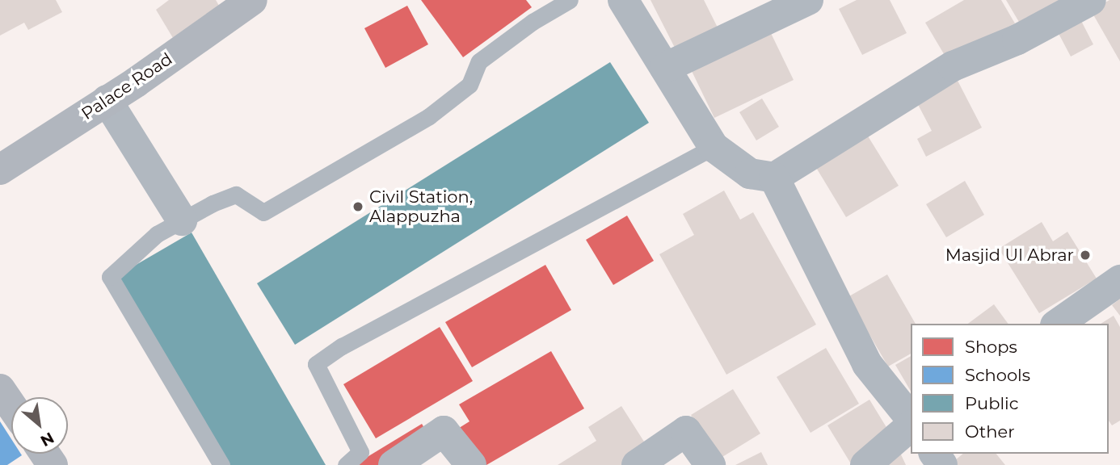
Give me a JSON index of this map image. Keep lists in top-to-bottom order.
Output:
{
  "streets": {
    "main road": ["Palace Road"]
  },
  "places": ["Civil Station, Alappuzha", "Masjid Ul Abrar"],
  "legend": [
    "Shops",
    "Schools",
    "Public",
    "Other"
  ],
  "north": "bottom right"
}
